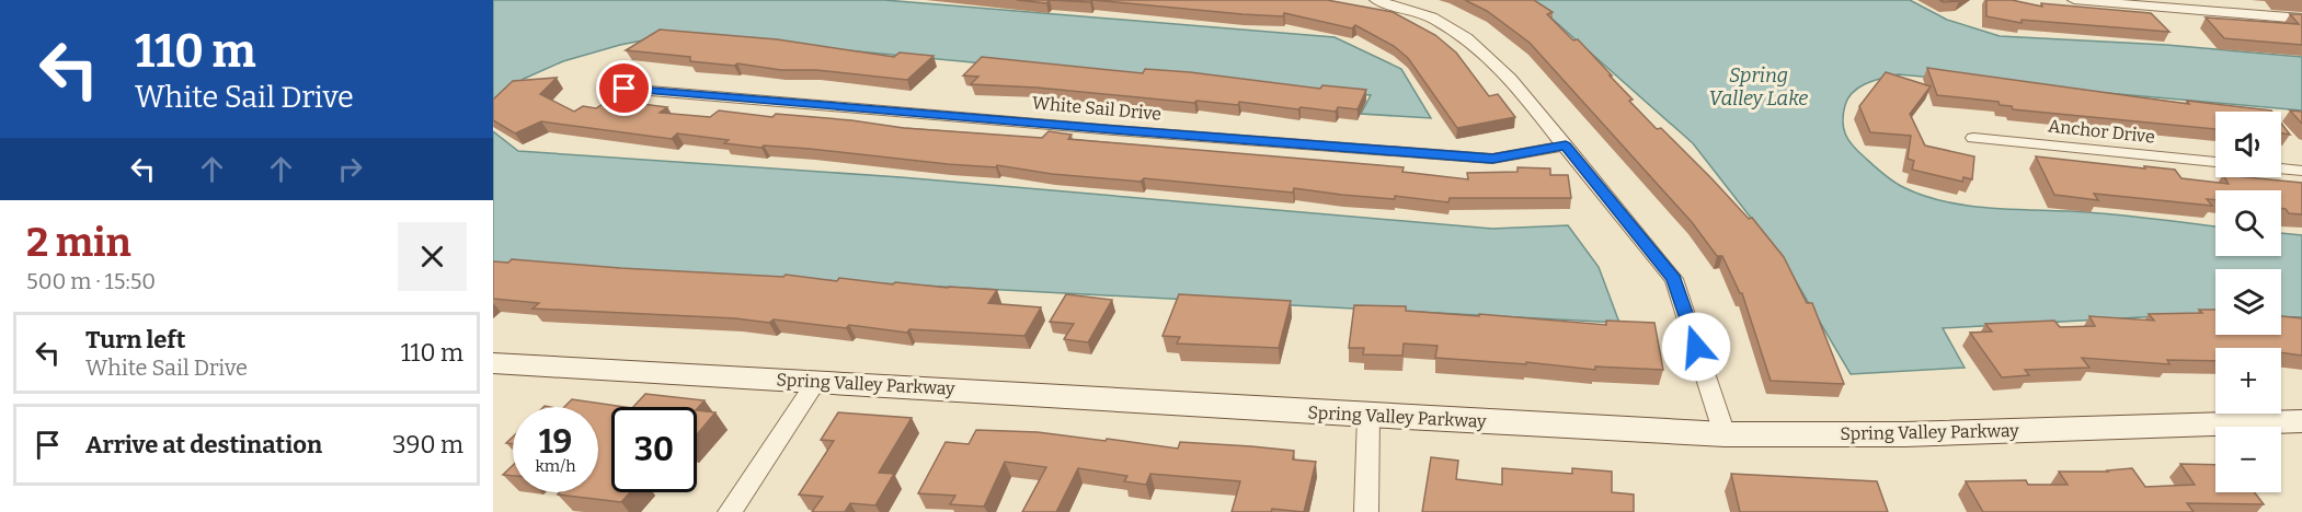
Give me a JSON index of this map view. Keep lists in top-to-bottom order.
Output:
{
  "streets": {
    "street": ["White Sail Drive", "Anchor Drive", "Spring Valley Parkway"]
  },
  "water": ["Spring Valley Lake"],
  "page": {
    "turn": ["110 m", "White Sail Drive"],
    "map_buttons": ["+", "−"],
    "heading": ["2 min", "500 m · 15:50"],
    "list": [
      {
        "name": "Turn left",
        "note": "White Sail Drive",
        "value": "110 m"
      },
      {
        "name": "Arrive at destination",
        "value": "390 m"
      }
    ],
    "speed": "19 km/h",
    "limit": "30"
  }
}
